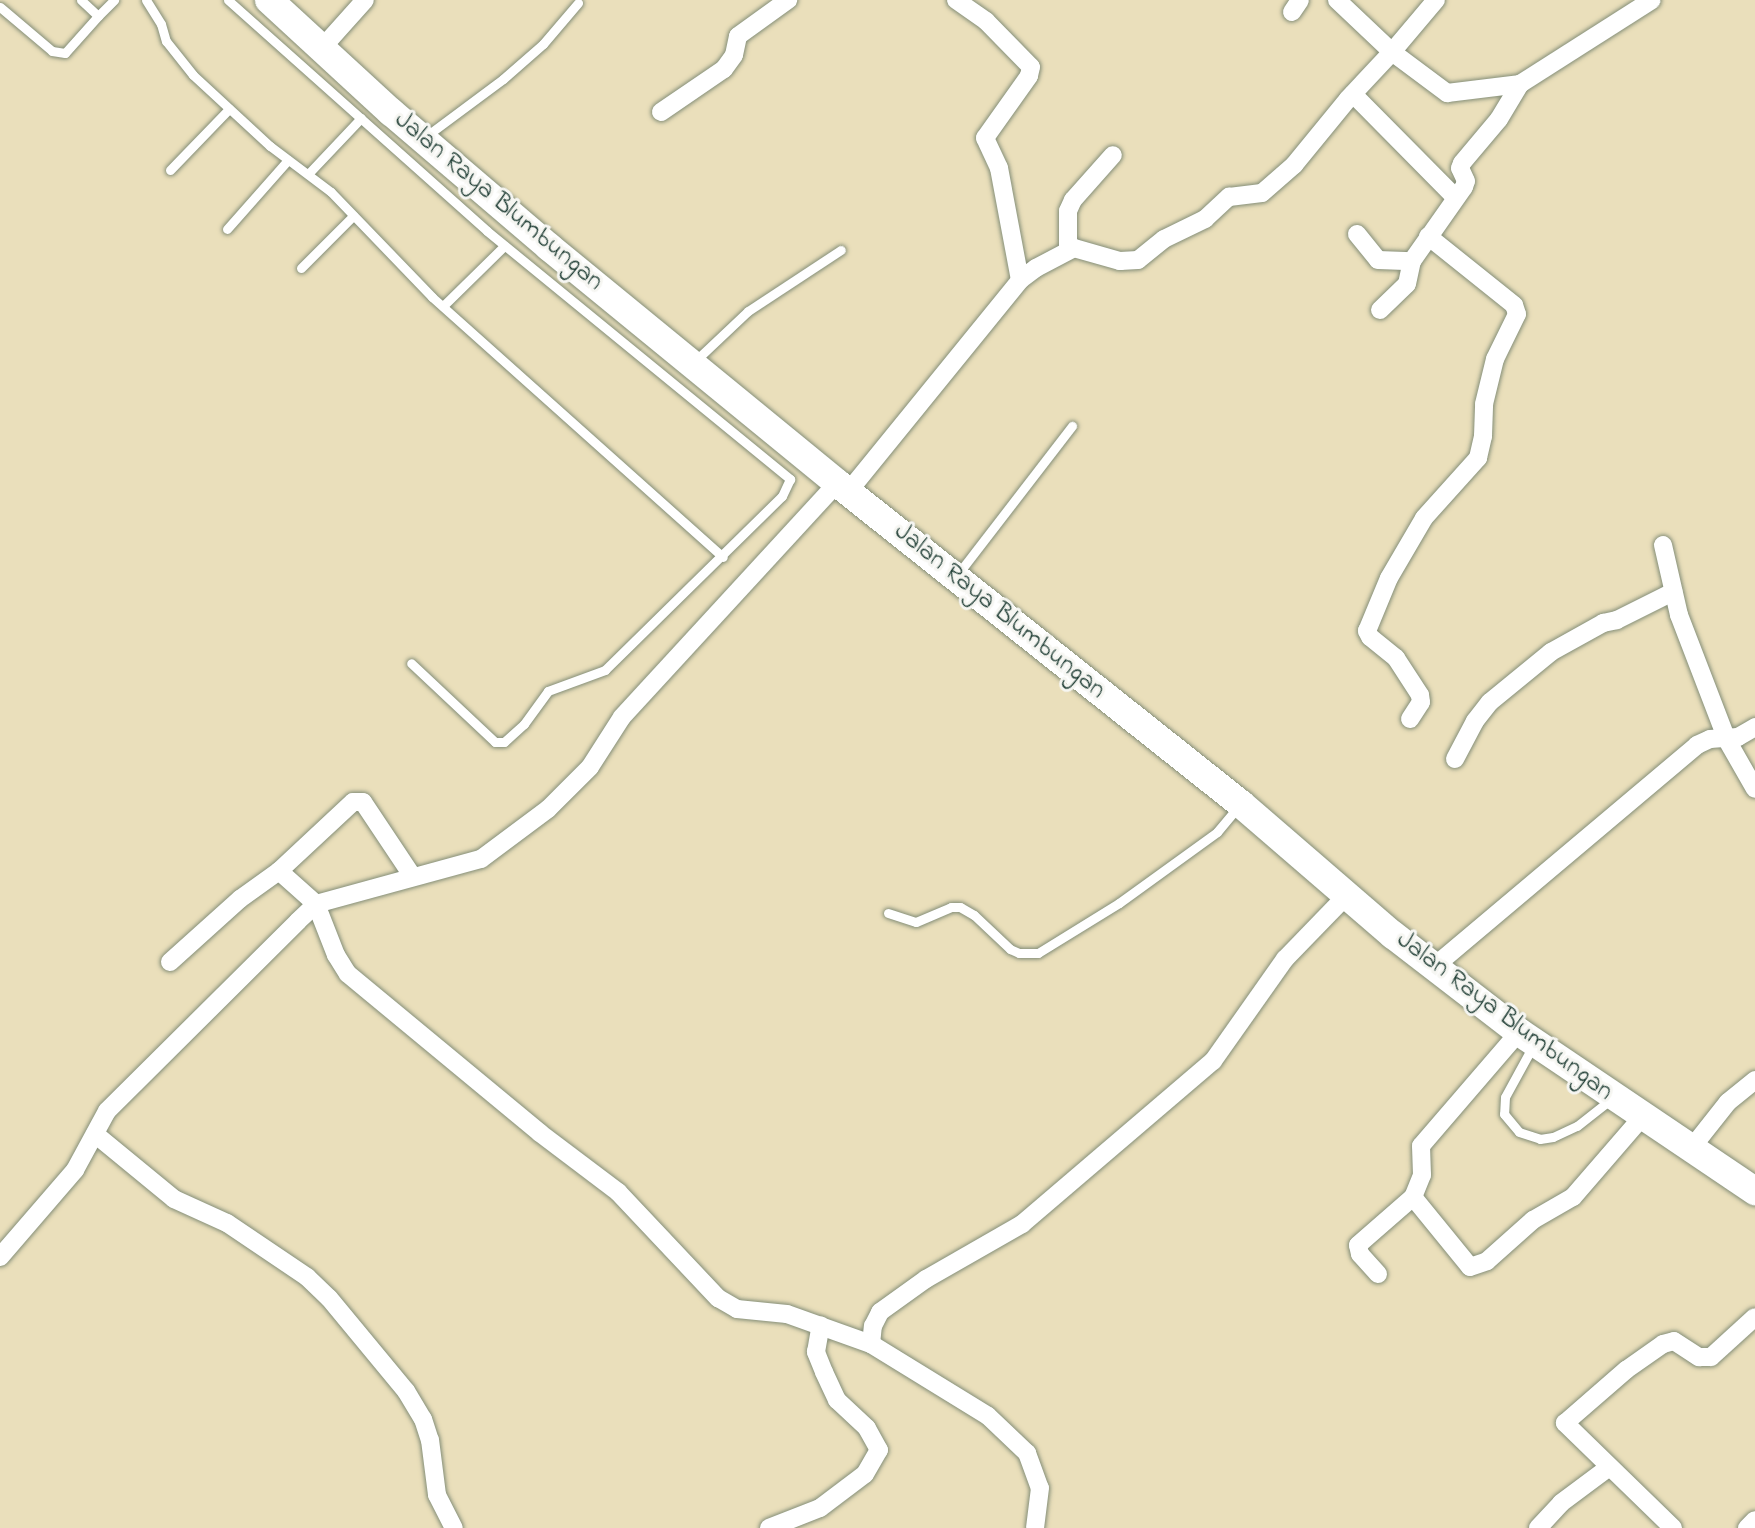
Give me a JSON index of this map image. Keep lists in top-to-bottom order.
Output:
{
  "streets": {
    "main road": ["Jalan Raya Blumbungan"]
  }
}
